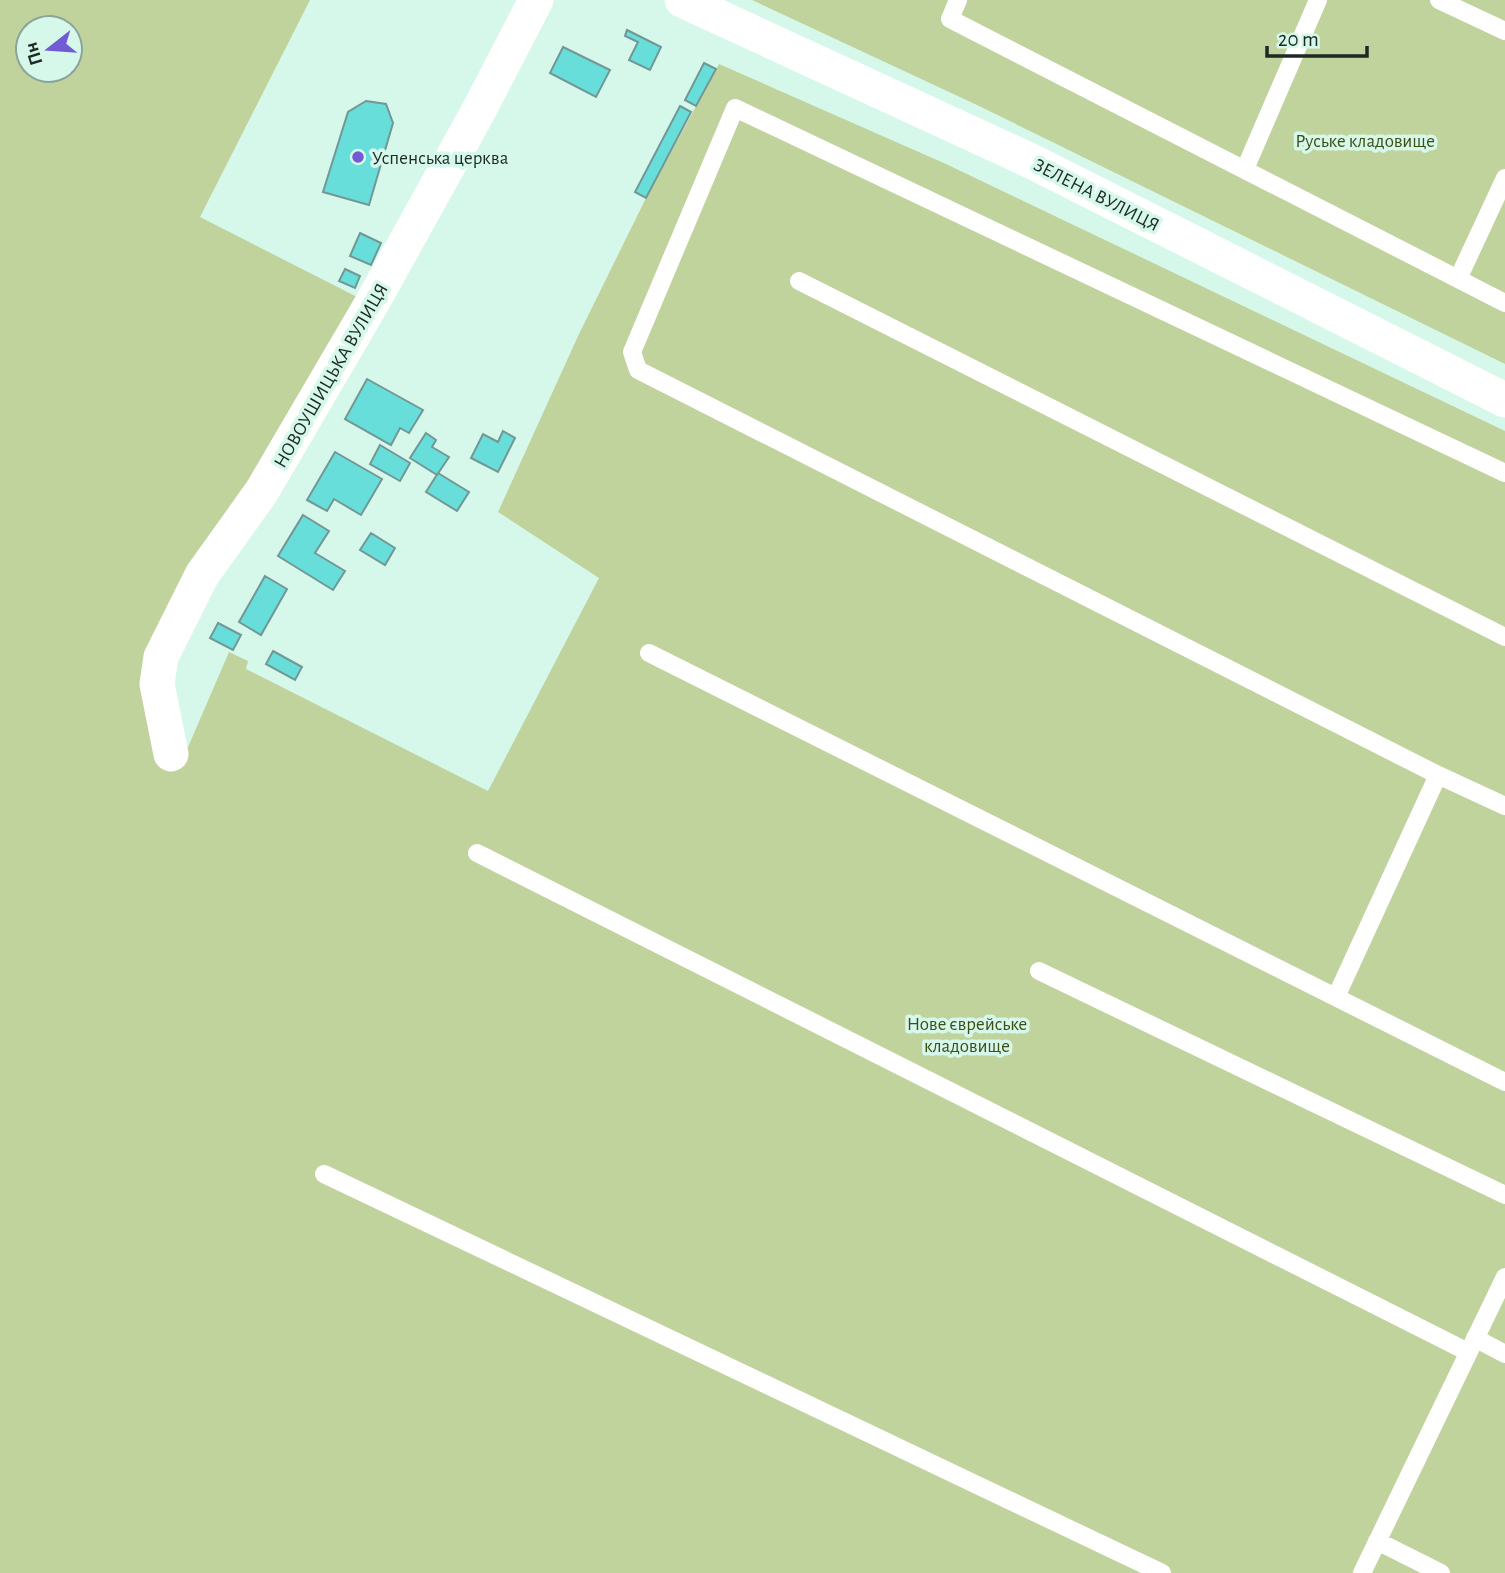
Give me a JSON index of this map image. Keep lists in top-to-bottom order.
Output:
{
  "streets": {
    "street": ["ЗЕЛЕНА ВУЛИЦЯ", "НОВОУШИЦЬКА ВУЛИЦЯ"]
  },
  "parks": ["Руське кладовище", "Нове єврейське кладовище"],
  "places": ["Успенська церква"],
  "scale_bar": "20 m",
  "north": "left"
}
